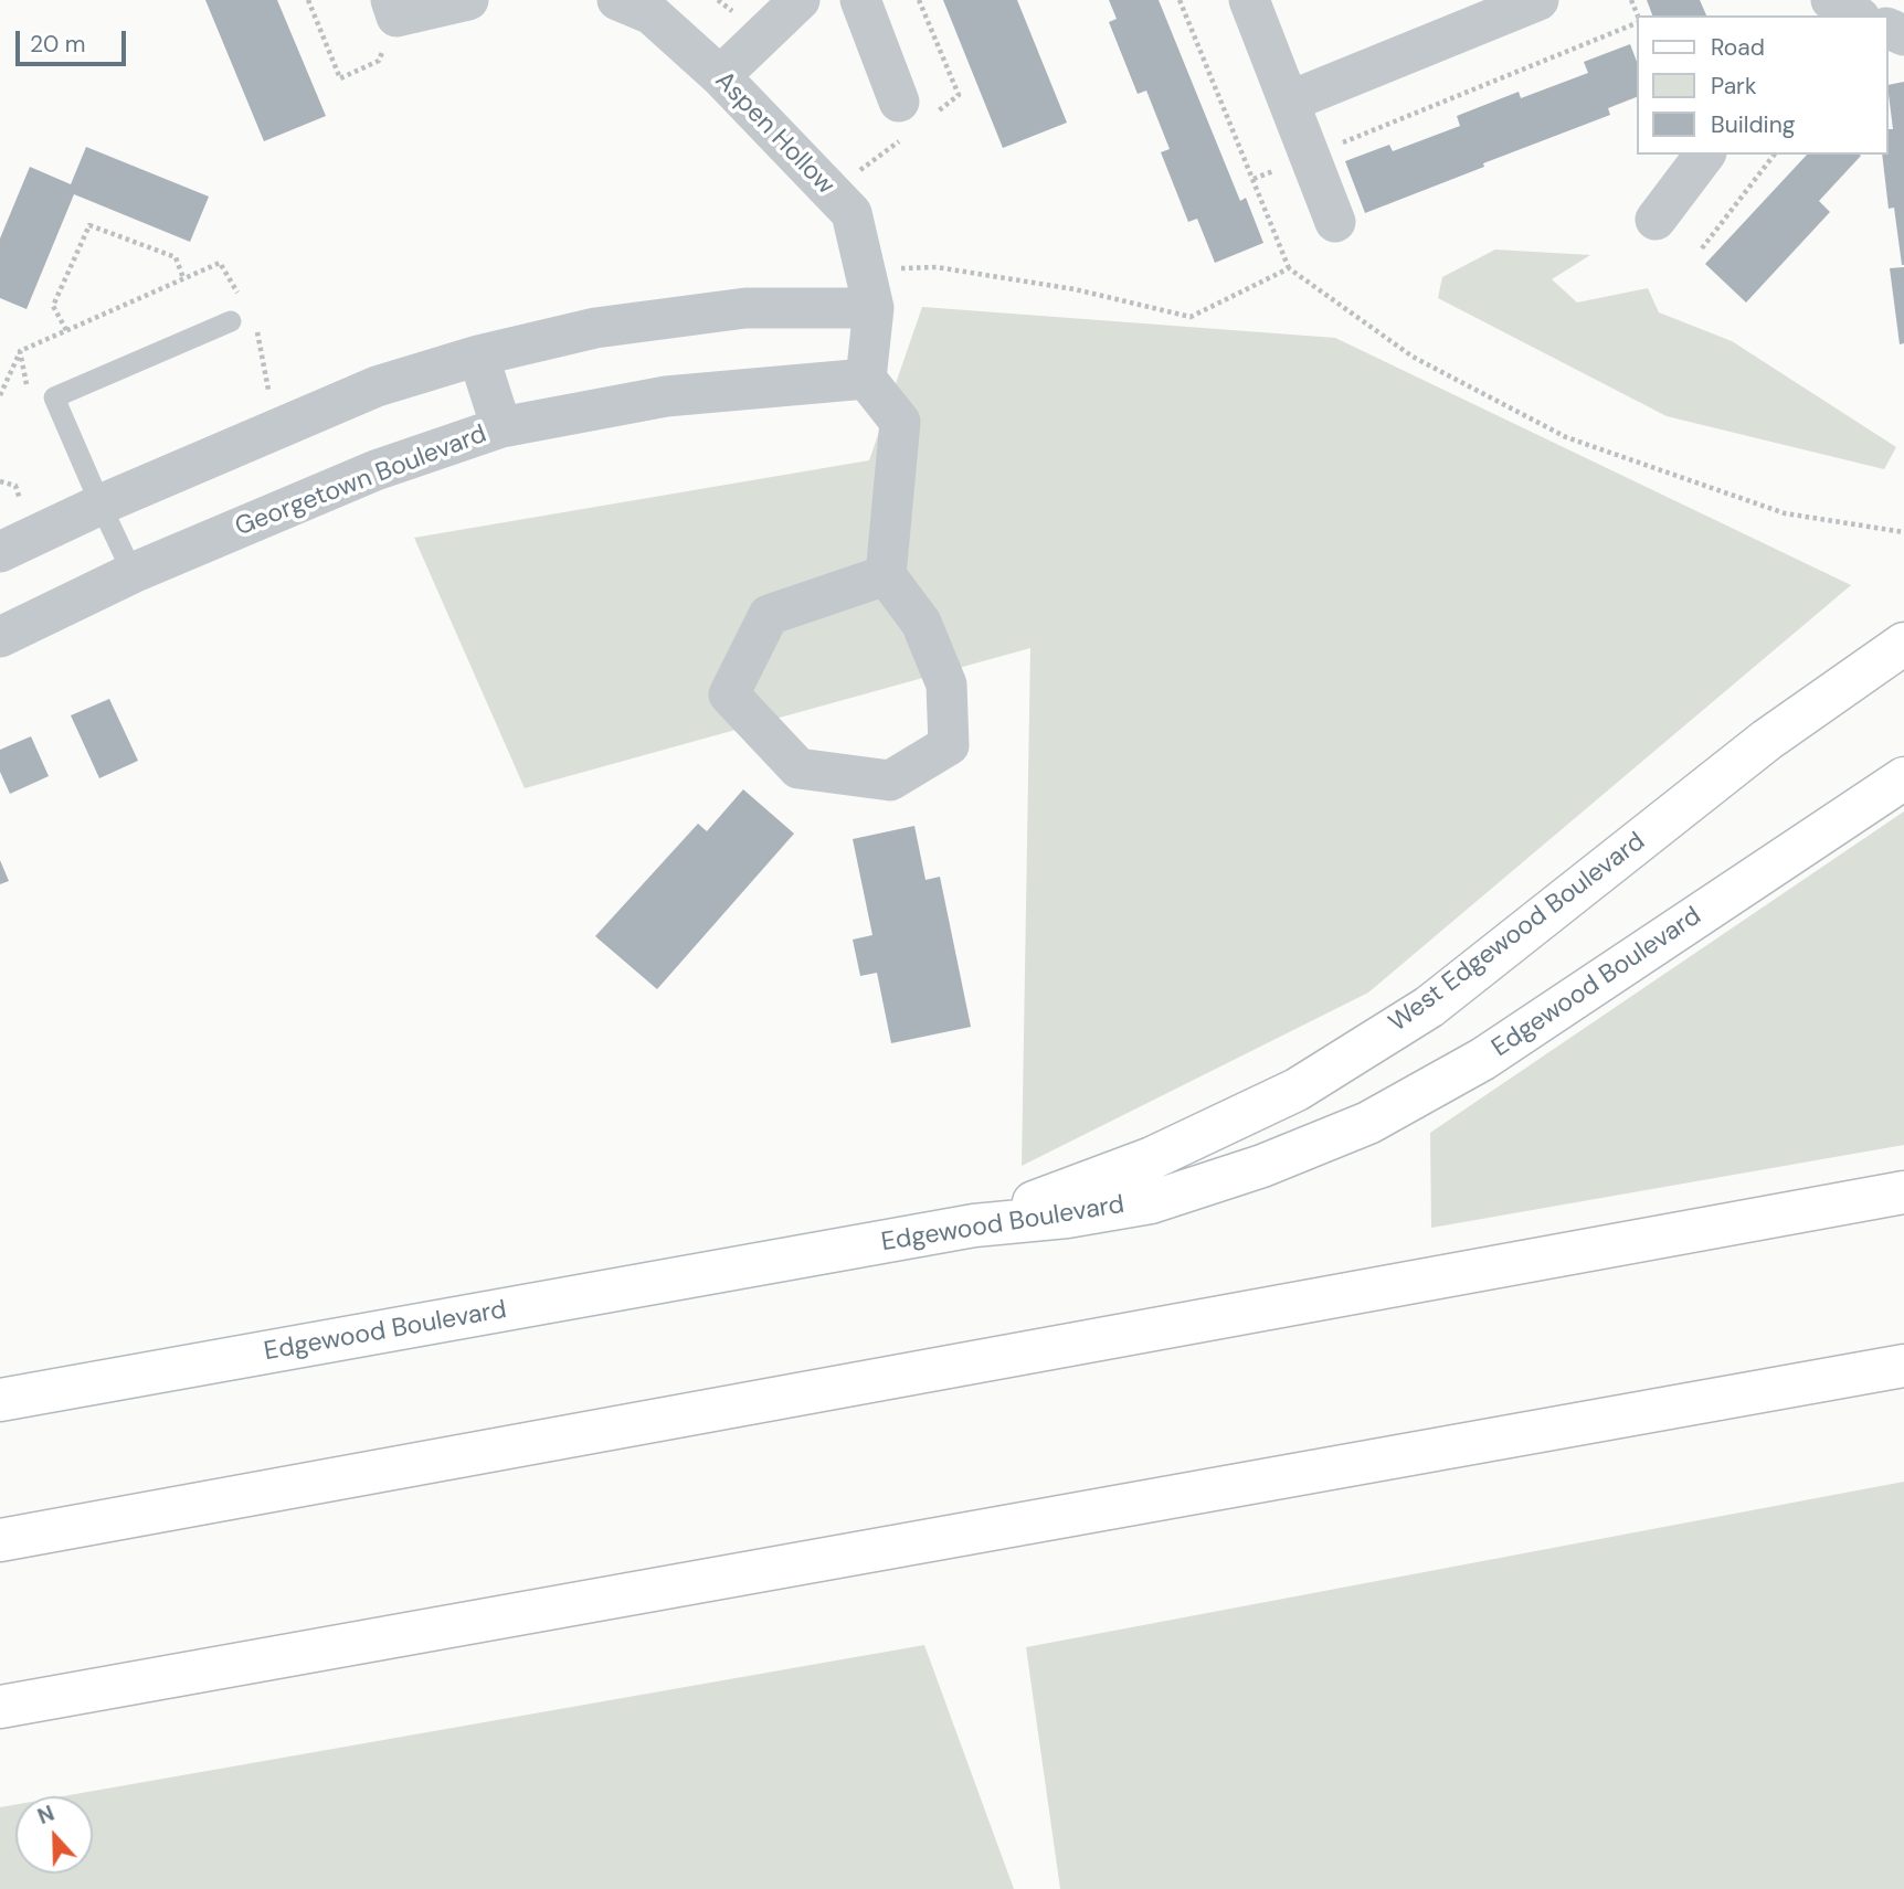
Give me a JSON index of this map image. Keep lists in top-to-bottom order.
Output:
{
  "streets": {
    "main road": ["West Edgewood Boulevard", "Edgewood Boulevard"],
    "street": ["Aspen Hollow", "Georgetown Boulevard"]
  },
  "crossings": [
    ["West Edgewood Boulevard", "Edgewood Boulevard"]
  ],
  "legend": ["Road", "Park", "Building"],
  "scale_bar": "20 m",
  "north": "top"
}
